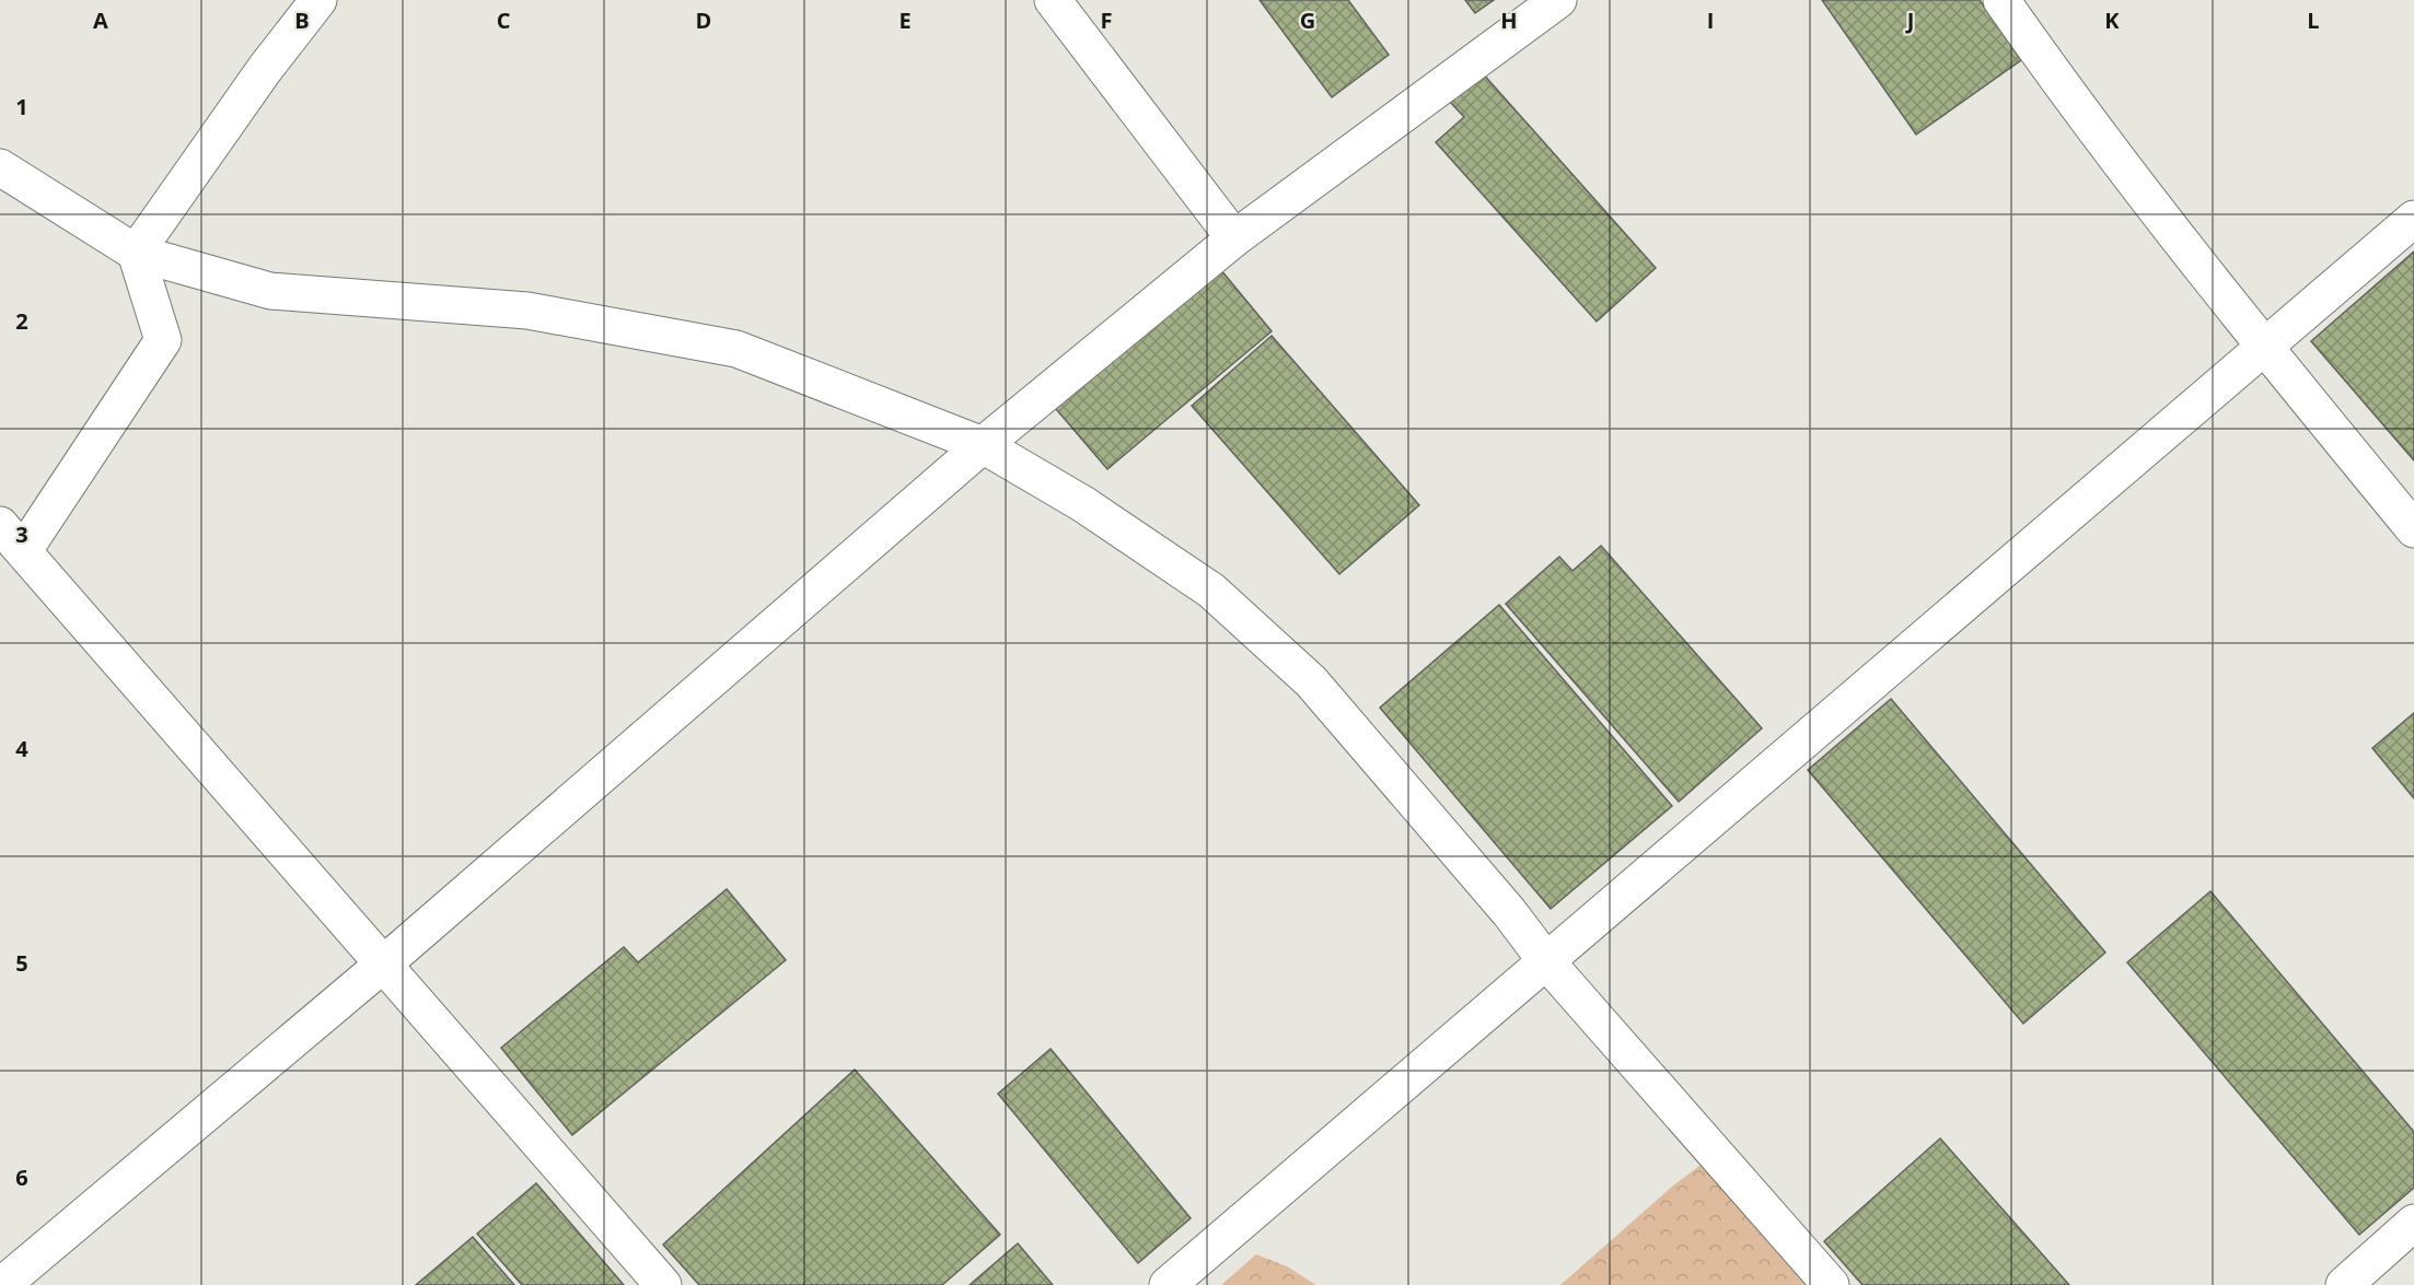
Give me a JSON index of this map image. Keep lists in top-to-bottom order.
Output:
{
  "grid": {
    "columns": [
      "A",
      "B",
      "C",
      "D",
      "E",
      "F",
      "G",
      "H",
      "I",
      "J",
      "K",
      "L"
    ],
    "rows": [
      "1",
      "2",
      "3",
      "4",
      "5",
      "6"
    ]
  }
}
